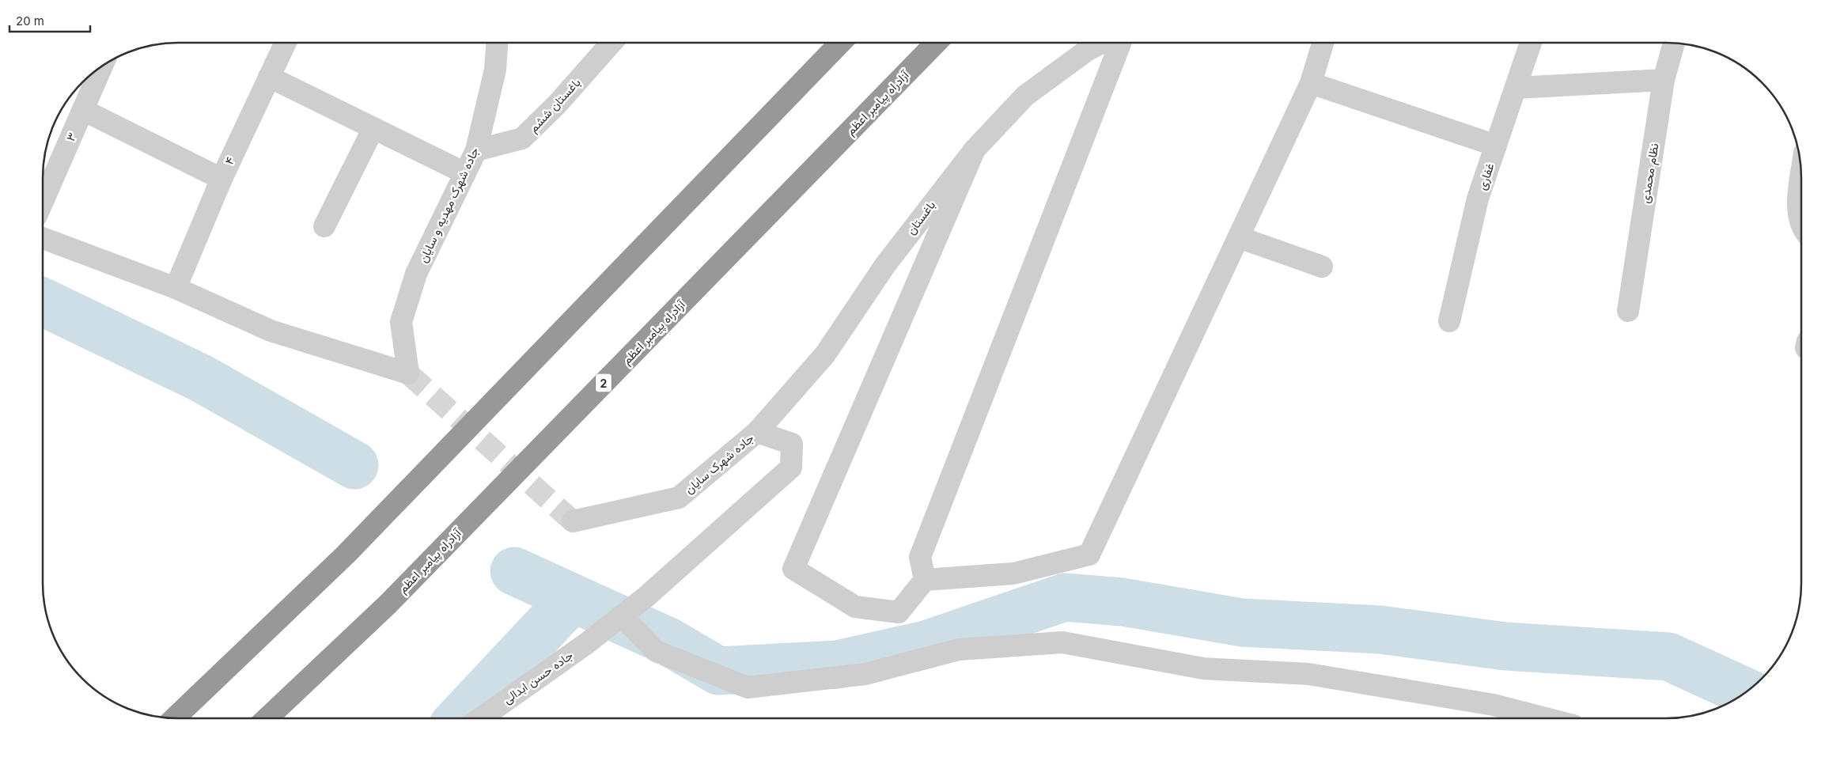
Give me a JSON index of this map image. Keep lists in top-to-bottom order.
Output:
{
  "streets": {
    "highway": ["آزادراه پیامبر اعظم", "2"],
    "street": [
      "باغستان ششم",
      "۳",
      "۴",
      "نظام محمدی",
      "غفاری",
      "جاده شهرک مهدیه و سایان",
      "باغستان",
      "جاده شهرک سایان",
      "جاده حسن ابدالی"
    ]
  },
  "crossings": [
    ["باغستان ششم", "جاده شهرک مهدیه و سایان"],
    ["۴", "جاده شهرک مهدیه و سایان"],
    ["باغستان", "جاده شهرک سایان"],
    ["جاده شهرک سایان", "جاده حسن ابدالی"]
  ],
  "scale_bar": "20 m"
}
